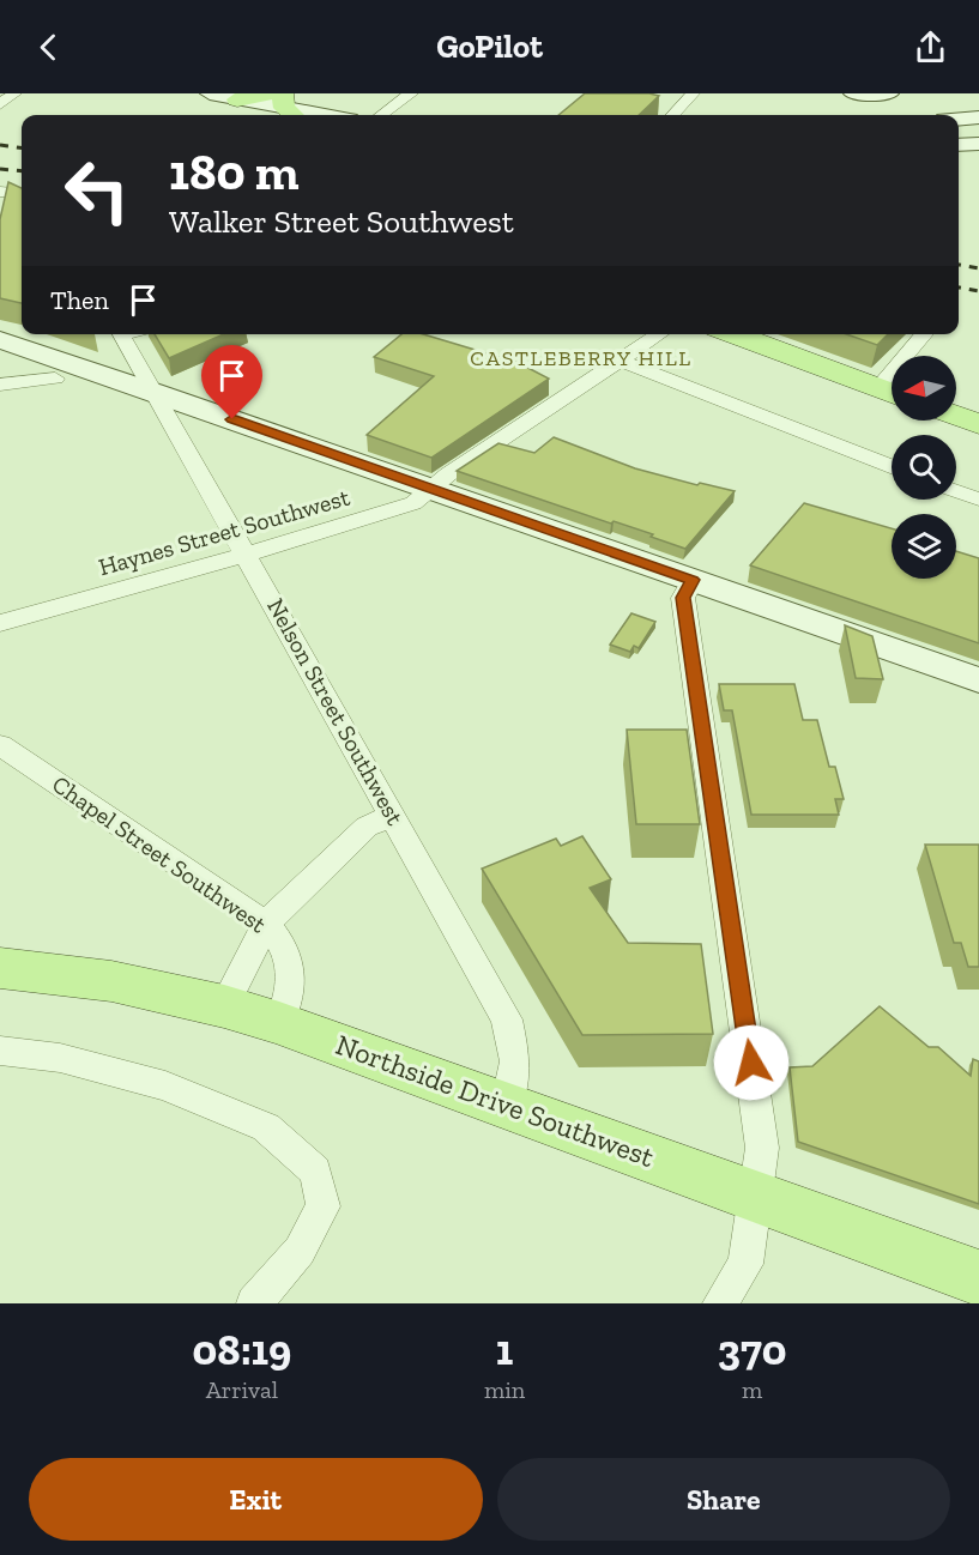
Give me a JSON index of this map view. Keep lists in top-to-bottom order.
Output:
{
  "streets": {
    "main road": ["Northside Drive Southwest"],
    "street": ["Haynes Street Southwest", "Nelson Street Southwest", "Chapel Street Southwest"]
  },
  "crossings": [
    ["Haynes Street Southwest", "Nelson Street Southwest"],
    ["Nelson Street Southwest", "Northside Drive Southwest"],
    ["Chapel Street Southwest", "Northside Drive Southwest"]
  ],
  "districts": ["CASTLEBERRY HILL"],
  "north": "left",
  "page": {
    "header": "GoPilot",
    "turn": ["180 m", "Walker Street Southwest"],
    "then": "Then",
    "eta": [
      "08:19",
      "Arrival",
      "1",
      "min",
      "370",
      "m"
    ],
    "buttons": ["Exit", "Share"]
  }
}
